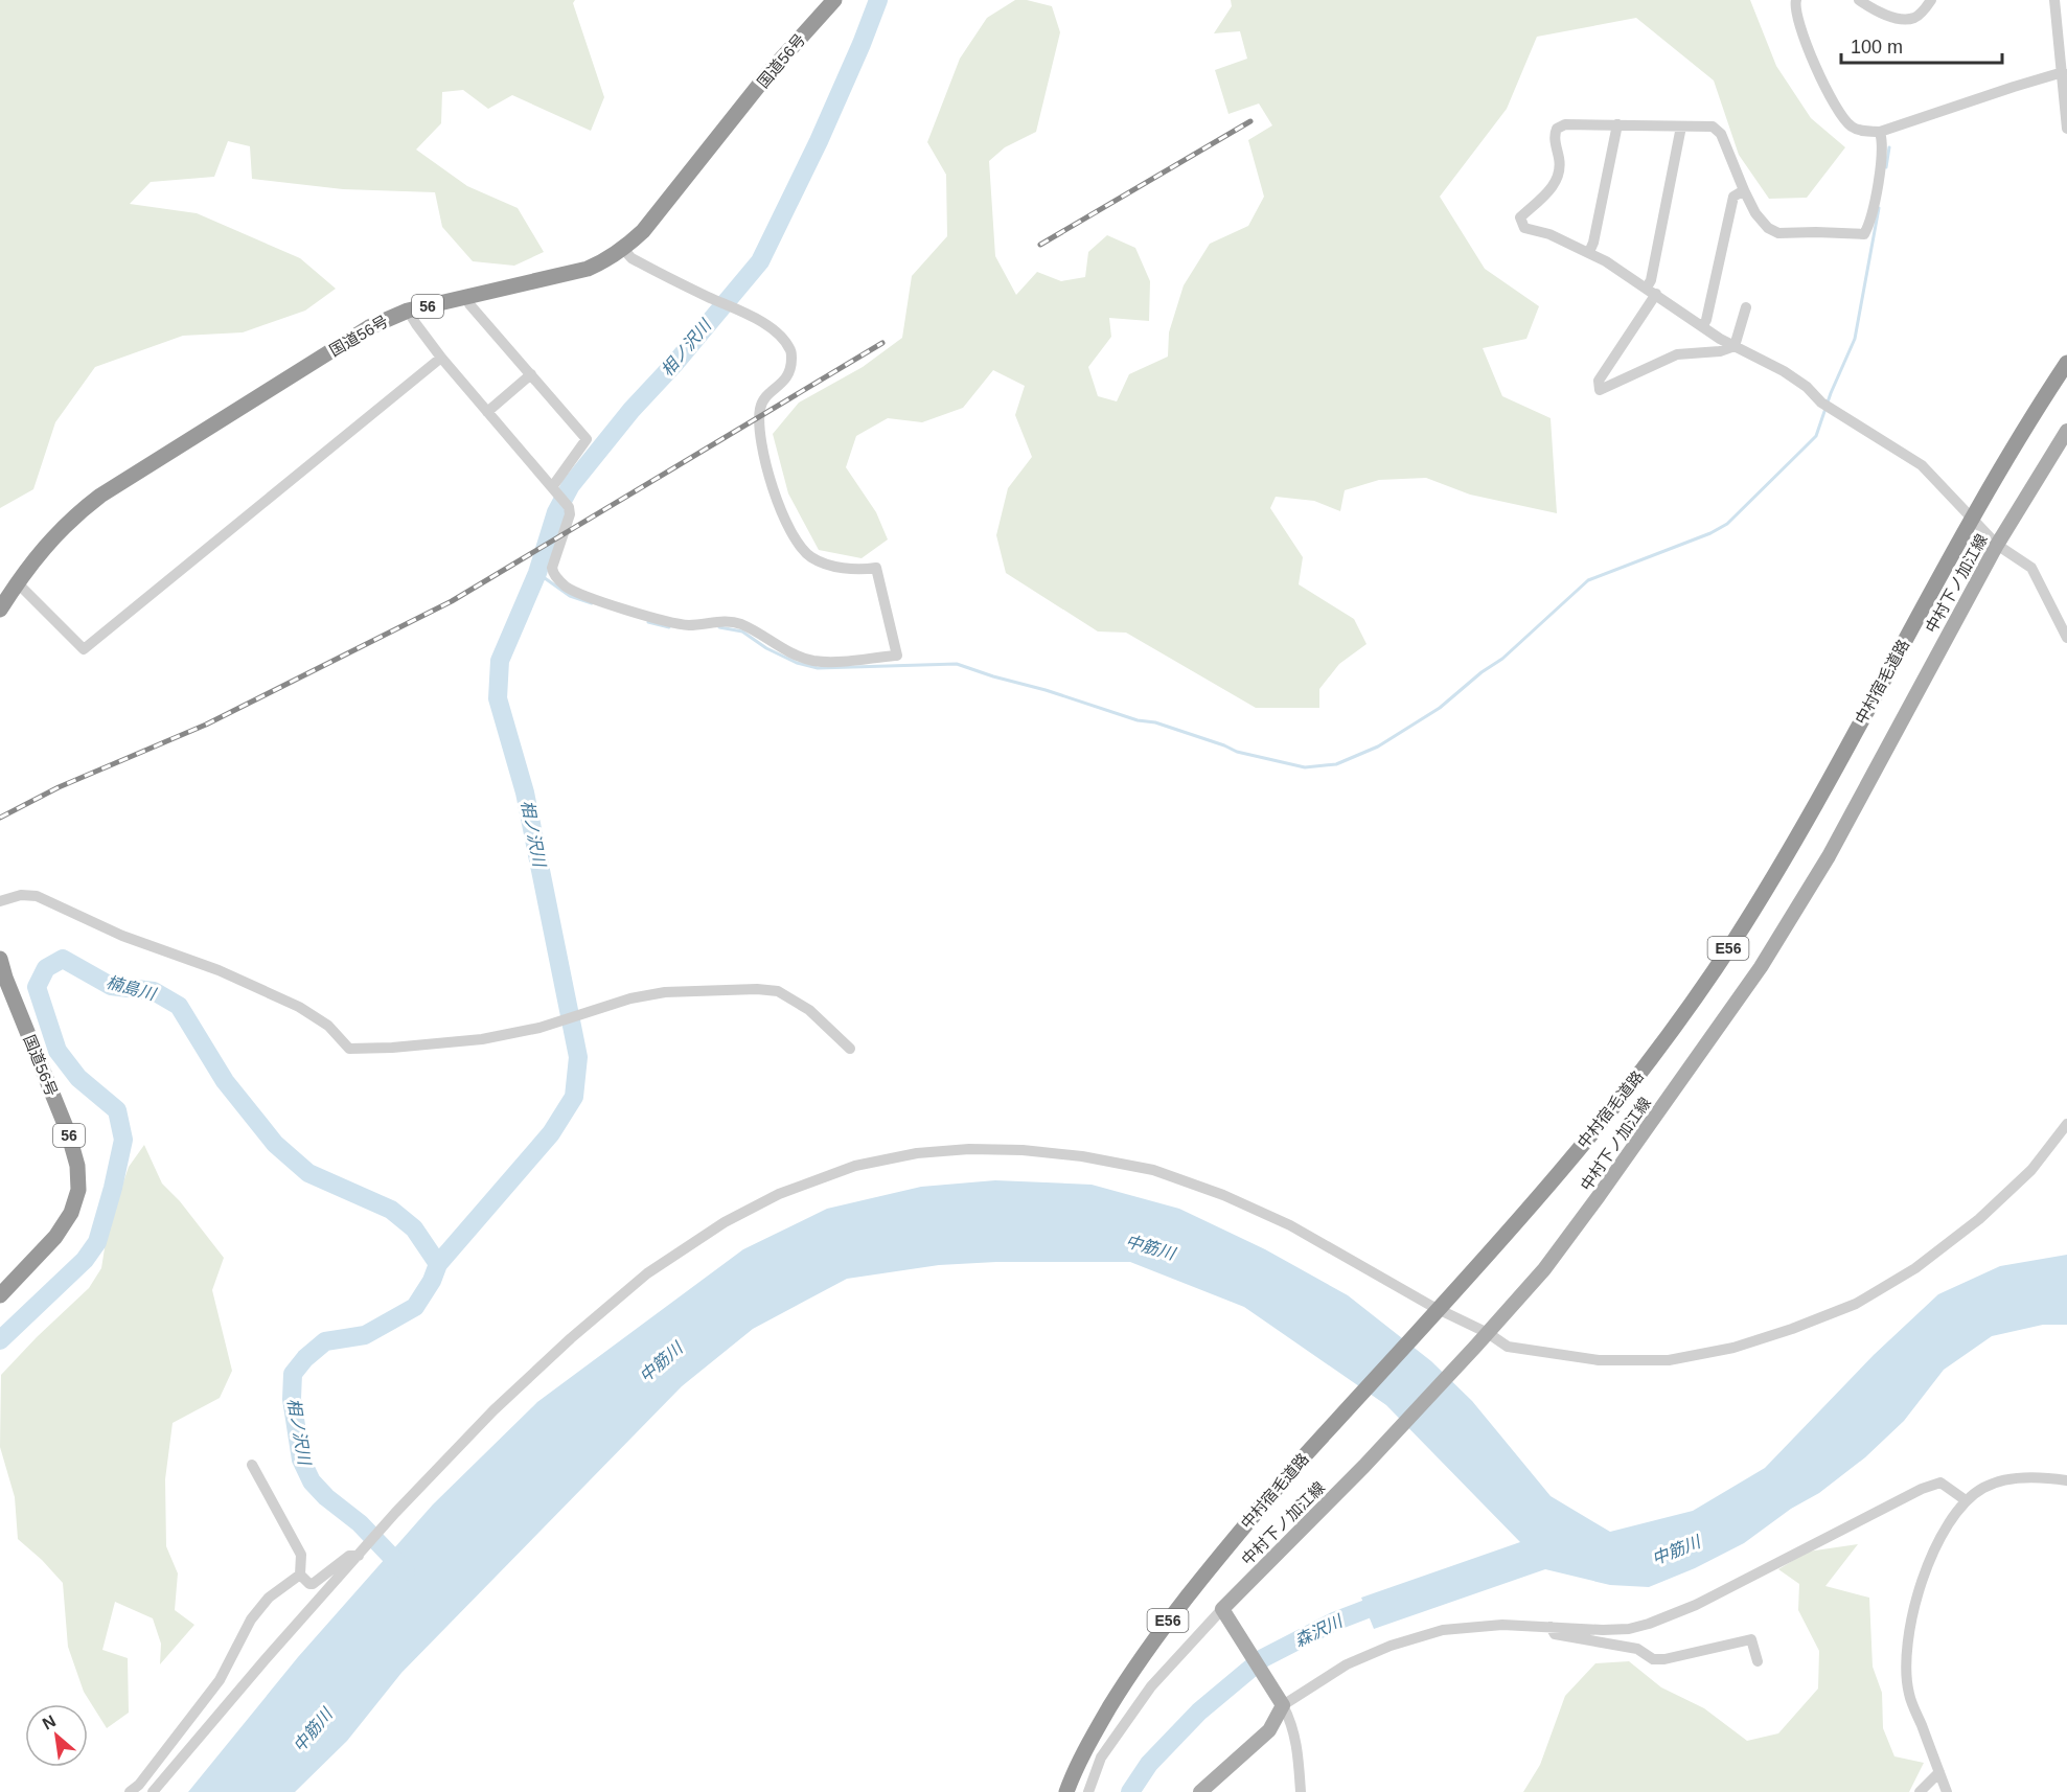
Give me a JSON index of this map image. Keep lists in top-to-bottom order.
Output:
{
  "streets": {
    "highway": [
      "国道56号",
      "56",
      "中村宿毛道路",
      "E56"
    ],
    "main road": ["中村下ノ加江線"]
  },
  "water": [
    "相ノ沢川",
    "楠島川",
    "中筋川",
    "森沢川"
  ],
  "scale_bar": "100 m",
  "north": "top left"
}
